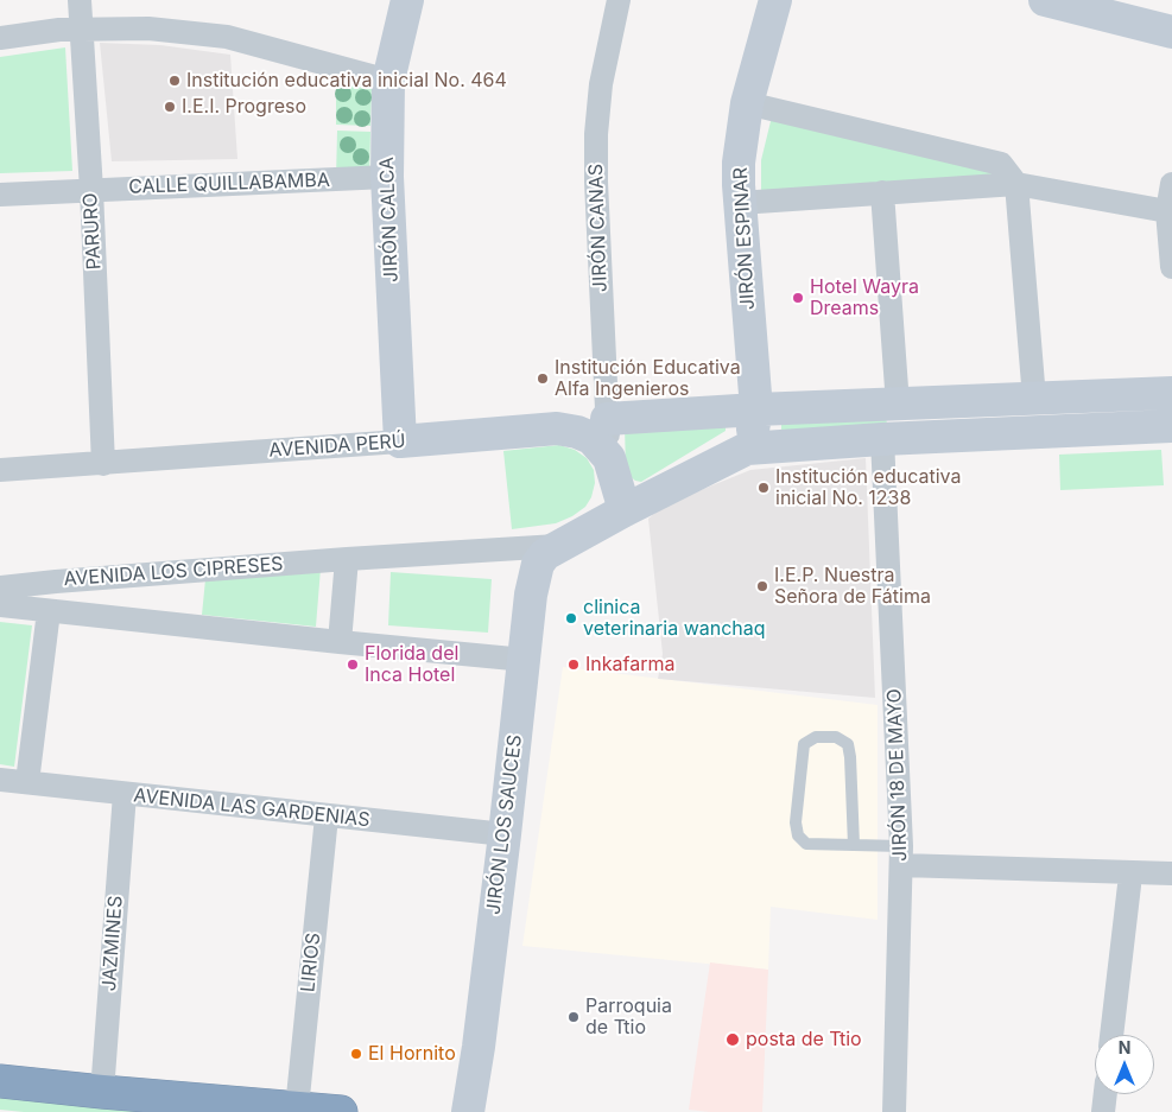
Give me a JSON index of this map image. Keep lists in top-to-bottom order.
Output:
{
  "streets": {
    "street": [
      "CALLE QUILLABAMBA",
      "JIRÓN CALCA",
      "JIRÓN CANAS",
      "PARURO",
      "JIRÓN ESPINAR",
      "AVENIDA PERÚ",
      "AVENIDA LOS CIPRESES",
      "JIRÓN 18 DE MAYO",
      "AVENIDA LAS GARDENIAS",
      "JIRÓN LOS SAUCES",
      "JAZMINES",
      "LIRIOS"
    ]
  },
  "crossings": [
    ["CALLE QUILLABAMBA", "JIRÓN CALCA"],
    ["CALLE QUILLABAMBA", "PARURO"],
    ["JIRÓN CALCA", "AVENIDA PERÚ"],
    ["JIRÓN CANAS", "AVENIDA PERÚ"],
    ["PARURO", "AVENIDA PERÚ"],
    ["JIRÓN ESPINAR", "JIRÓN LOS SAUCES"],
    ["AVENIDA PERÚ", "JIRÓN LOS SAUCES"],
    ["AVENIDA LOS CIPRESES", "JIRÓN LOS SAUCES"],
    ["AVENIDA LAS GARDENIAS", "JIRÓN LOS SAUCES"],
    ["AVENIDA LAS GARDENIAS", "JAZMINES"],
    ["AVENIDA LAS GARDENIAS", "LIRIOS"]
  ],
  "places": [
    "Institución educativa inicial No. 464",
    "I.E.I. Progreso",
    "Hotel Wayra Dreams",
    "Institución Educativa Alfa Ingenieros",
    "Institución educativa inicial No. 1238",
    "I.E.P. Nuestra Señora de Fátima",
    "clinica veterinaria wanchaq",
    "Florida del Inca Hotel",
    "Inkafarma",
    "Parroquia de Ttio",
    "posta de Ttio",
    "El Hornito"
  ],
  "north": "top"
}
